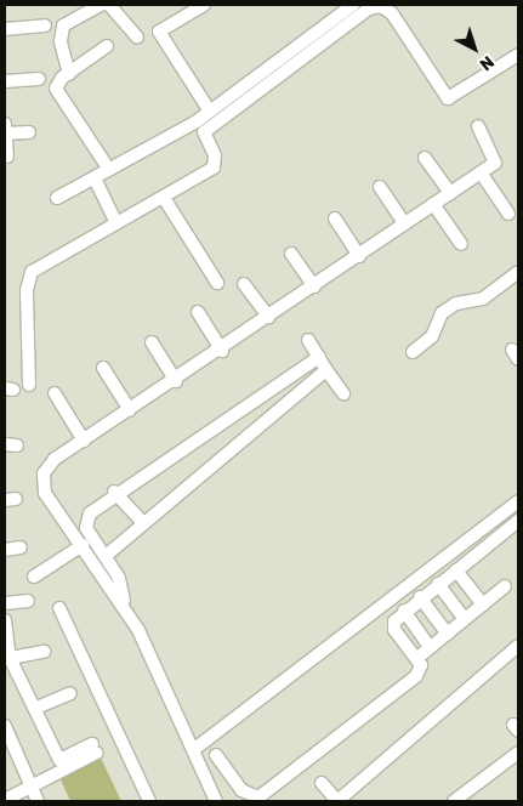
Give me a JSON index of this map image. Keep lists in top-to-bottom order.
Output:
{
  "north": "bottom right"
}
